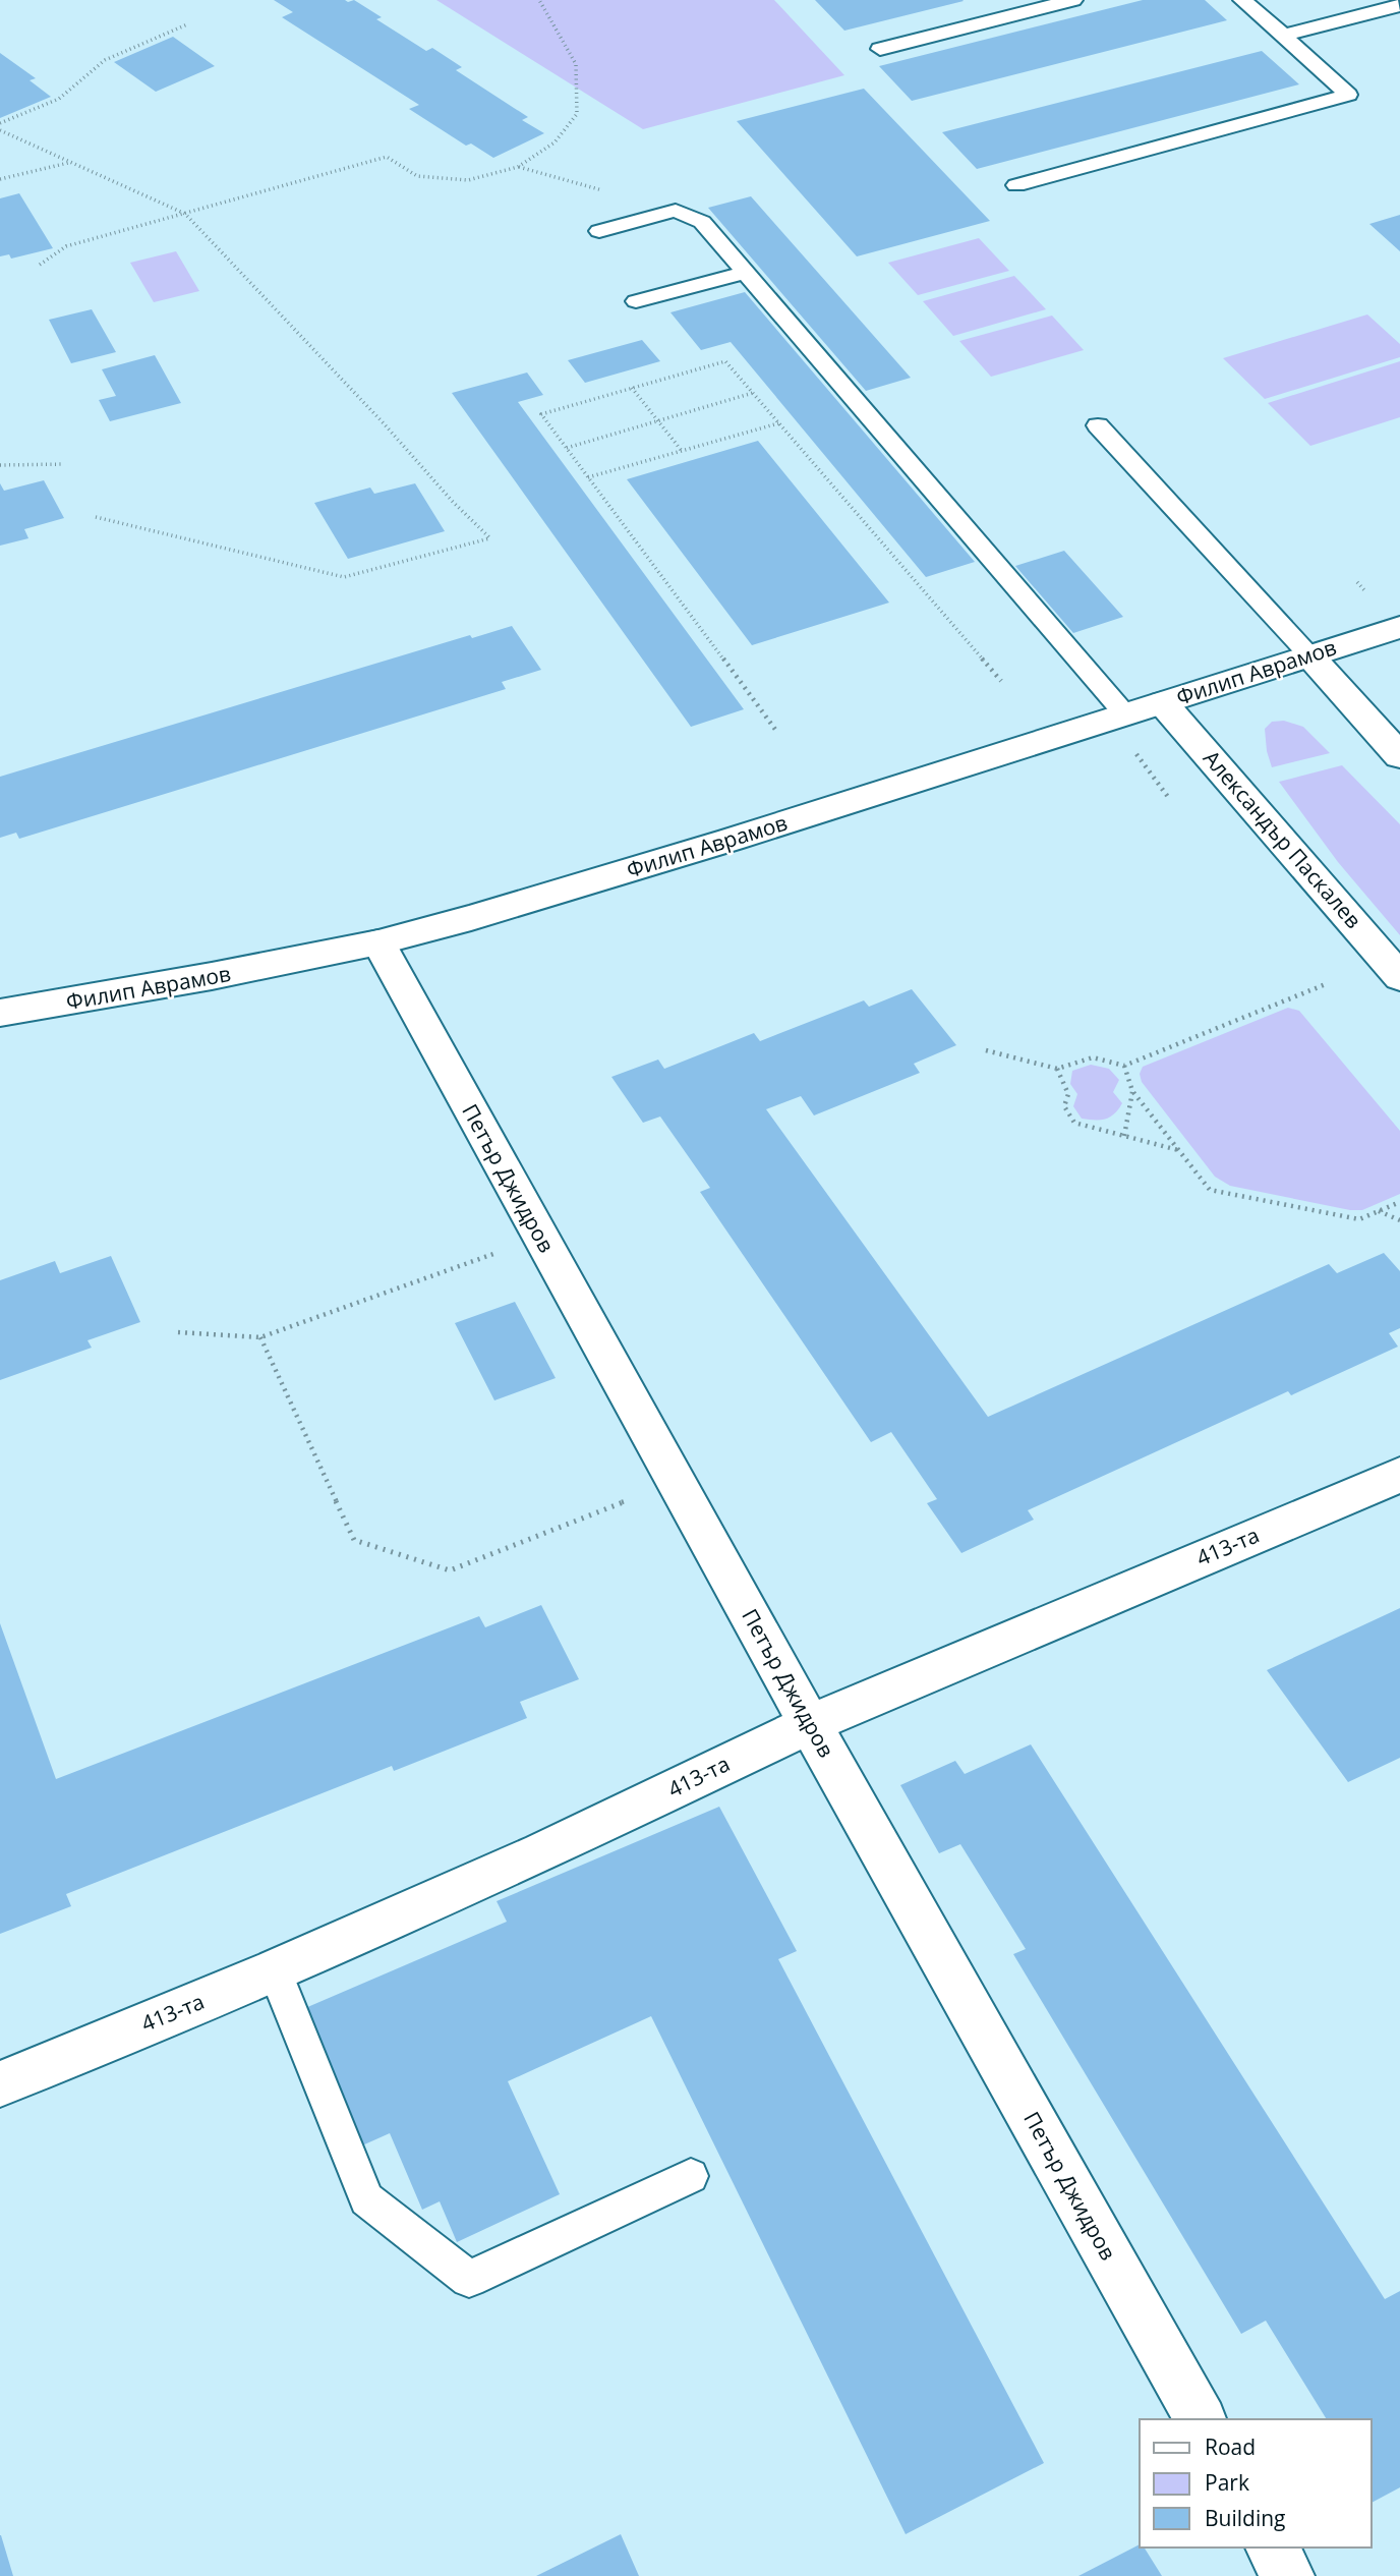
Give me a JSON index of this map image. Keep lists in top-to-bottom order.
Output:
{
  "streets": {
    "street": [
      "Филип Аврамов",
      "Александър Паскалев",
      "Петър Джидров",
      "413-та"
    ]
  },
  "crossings": [
    ["Филип Аврамов", "Александър Паскалев"],
    ["Филип Аврамов", "Петър Джидров"],
    ["Петър Джидров", "413-та"]
  ],
  "legend": ["Road", "Park", "Building"]
}
